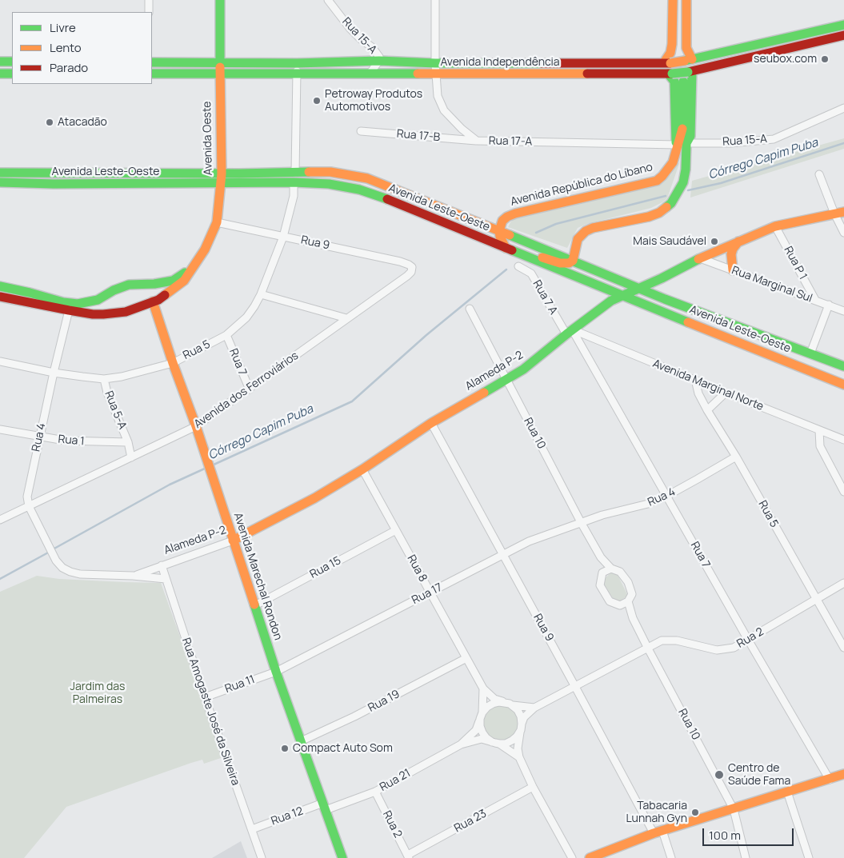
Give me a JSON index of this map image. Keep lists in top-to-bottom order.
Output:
{
  "streets": {
    "main road": [
      "Avenida Independência",
      "Avenida Oeste",
      "Avenida Leste-Oeste",
      "Avenida República do Líbano",
      "Alameda P-2",
      "Avenida Marechal Rondon"
    ],
    "street": [
      "Rua 15-A",
      "Rua 17-B",
      "Rua 17-A",
      "Rua 9",
      "Rua P 1",
      "Rua Marginal Sul",
      "Rua 7 A",
      "Rua 5",
      "Rua 7",
      "Avenida Marginal Norte",
      "Avenida dos Ferroviários",
      "Rua 5-A",
      "Rua 10",
      "Rua 4",
      "Rua 1",
      "Rua 15",
      "Rua 8",
      "Rua 17",
      "Rua 2",
      "Rua 11",
      "Rua 19",
      "Rua Amogaste José da Silveira",
      "Rua 21",
      "Rua 12",
      "Rua 23"
    ]
  },
  "crossings": [
    ["Rua 15-A", "Avenida Independência"],
    ["Rua 15-A", "Avenida República do Líbano"],
    ["Avenida Independência", "Avenida Oeste"],
    ["Avenida Independência", "Rua 17-A"],
    ["Avenida Independência", "Avenida República do Líbano"],
    ["Rua 17-B", "Rua 17-A"],
    ["Avenida Oeste", "Avenida Leste-Oeste"],
    ["Avenida Oeste", "Rua 9"],
    ["Avenida Oeste", "Rua 4"],
    ["Avenida Oeste", "Avenida Marechal Rondon"],
    ["Rua 17-A", "Avenida República do Líbano"],
    ["Avenida Leste-Oeste", "Avenida República do Líbano"],
    ["Avenida Leste-Oeste", "Rua 5"],
    ["Avenida Leste-Oeste", "Alameda P-2"],
    ["Rua 9", "Rua 5"],
    ["Rua 9", "Alameda P-2"],
    ["Rua 9", "Avenida dos Ferroviários"],
    ["Rua 9", "Rua 17"],
    ["Rua P 1", "Rua Marginal Sul"],
    ["Rua P 1", "Alameda P-2"],
    ["Rua Marginal Sul", "Alameda P-2"],
    ["Rua 7 A", "Rua 7"],
    ["Rua 7 A", "Alameda P-2"],
    ["Rua 7 A", "Avenida Marginal Norte"],
    ["Rua 5", "Rua 7"],
    ["Rua 5", "Avenida Marginal Norte"],
    ["Rua 5", "Rua 5-A"],
    ["Rua 5", "Rua 4"],
    ["Rua 5", "Avenida Marechal Rondon"],
    ["Rua 5", "Rua 2"],
    ["Rua 7", "Alameda P-2"],
    ["Rua 7", "Avenida Marginal Norte"],
    ["Rua 7", "Avenida dos Ferroviários"],
    ["Rua 7", "Rua 4"],
    ["Rua 7", "Rua 2"],
    ["Alameda P-2", "Avenida Marginal Norte"],
    ["Alameda P-2", "Rua 10"],
    ["Alameda P-2", "Rua 4"],
    ["Alameda P-2", "Rua 8"],
    ["Alameda P-2", "Avenida Marechal Rondon"],
    ["Alameda P-2", "Rua Amogaste José da Silveira"],
    ["Avenida dos Ferroviários", "Rua 4"],
    ["Avenida dos Ferroviários", "Avenida Marechal Rondon"],
    ["Rua 5-A", "Rua 1"],
    ["Rua 10", "Rua 4"],
    ["Rua 10", "Rua 17"],
    ["Rua 10", "Rua 2"],
    ["Rua 4", "Rua 1"],
    ["Rua 4", "Rua 17"],
    ["Rua 15", "Rua 8"],
    ["Rua 15", "Avenida Marechal Rondon"],
    ["Rua 8", "Rua 17"],
    ["Rua 8", "Rua 19"],
    ["Rua 8", "Rua 21"],
    ["Avenida Marechal Rondon", "Rua 17"],
    ["Avenida Marechal Rondon", "Rua 11"],
    ["Avenida Marechal Rondon", "Rua 19"],
    ["Avenida Marechal Rondon", "Rua 21"],
    ["Avenida Marechal Rondon", "Rua 12"],
    ["Rua 17", "Rua 11"],
    ["Rua 2", "Rua 21"],
    ["Rua 2", "Rua 23"],
    ["Rua 11", "Rua Amogaste José da Silveira"],
    ["Rua Amogaste José da Silveira", "Rua 12"],
    ["Rua 21", "Rua 12"]
  ],
  "water": ["Córrego Capim Puba"],
  "parks": ["Jardim das Palmeiras"],
  "places": [
    "seubox.com",
    "Petroway Produtos Automotivos",
    "Atacadão",
    "Mais Saudável",
    "Compact Auto Som",
    "Centro de Saúde Fama",
    "Tabacaria Lunnah Gyn"
  ],
  "legend": ["Livre", "Lento", "Parado"],
  "scale_bar": "100 m"
}
